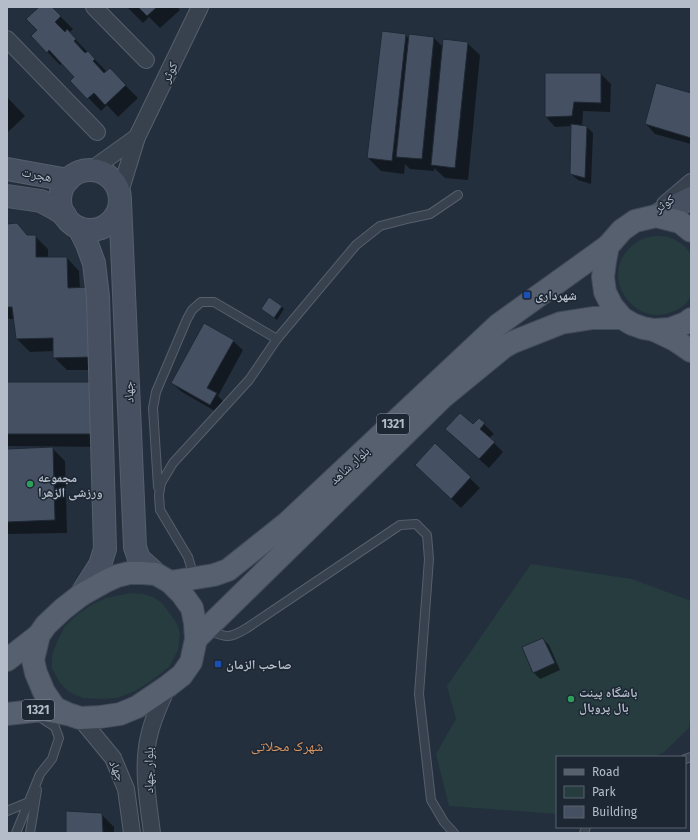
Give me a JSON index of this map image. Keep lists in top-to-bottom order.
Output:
{
  "streets": {
    "main road": [
      "هجرت",
      "جهاد",
      "1321",
      "بلوار شاهد"
    ],
    "street": ["کوثر", "بلوار جهاد"]
  },
  "crossings": [
    ["کوثر", "هجرت"],
    ["کوثر", "جهاد"],
    ["کوثر", "بلوار شاهد"],
    ["هجرت", "جهاد"],
    ["جهاد", "1321"],
    ["جهاد", "بلوار شاهد"]
  ],
  "districts": ["شهرک محلاتی"],
  "places": {
    "transit": ["شهرداری", "صاحب الزمان"],
    "other": ["مجموعه ورزشی الزهرا", "باشگاه پینت بال پروبال"]
  },
  "legend": ["Road", "Park", "Building"]
}
